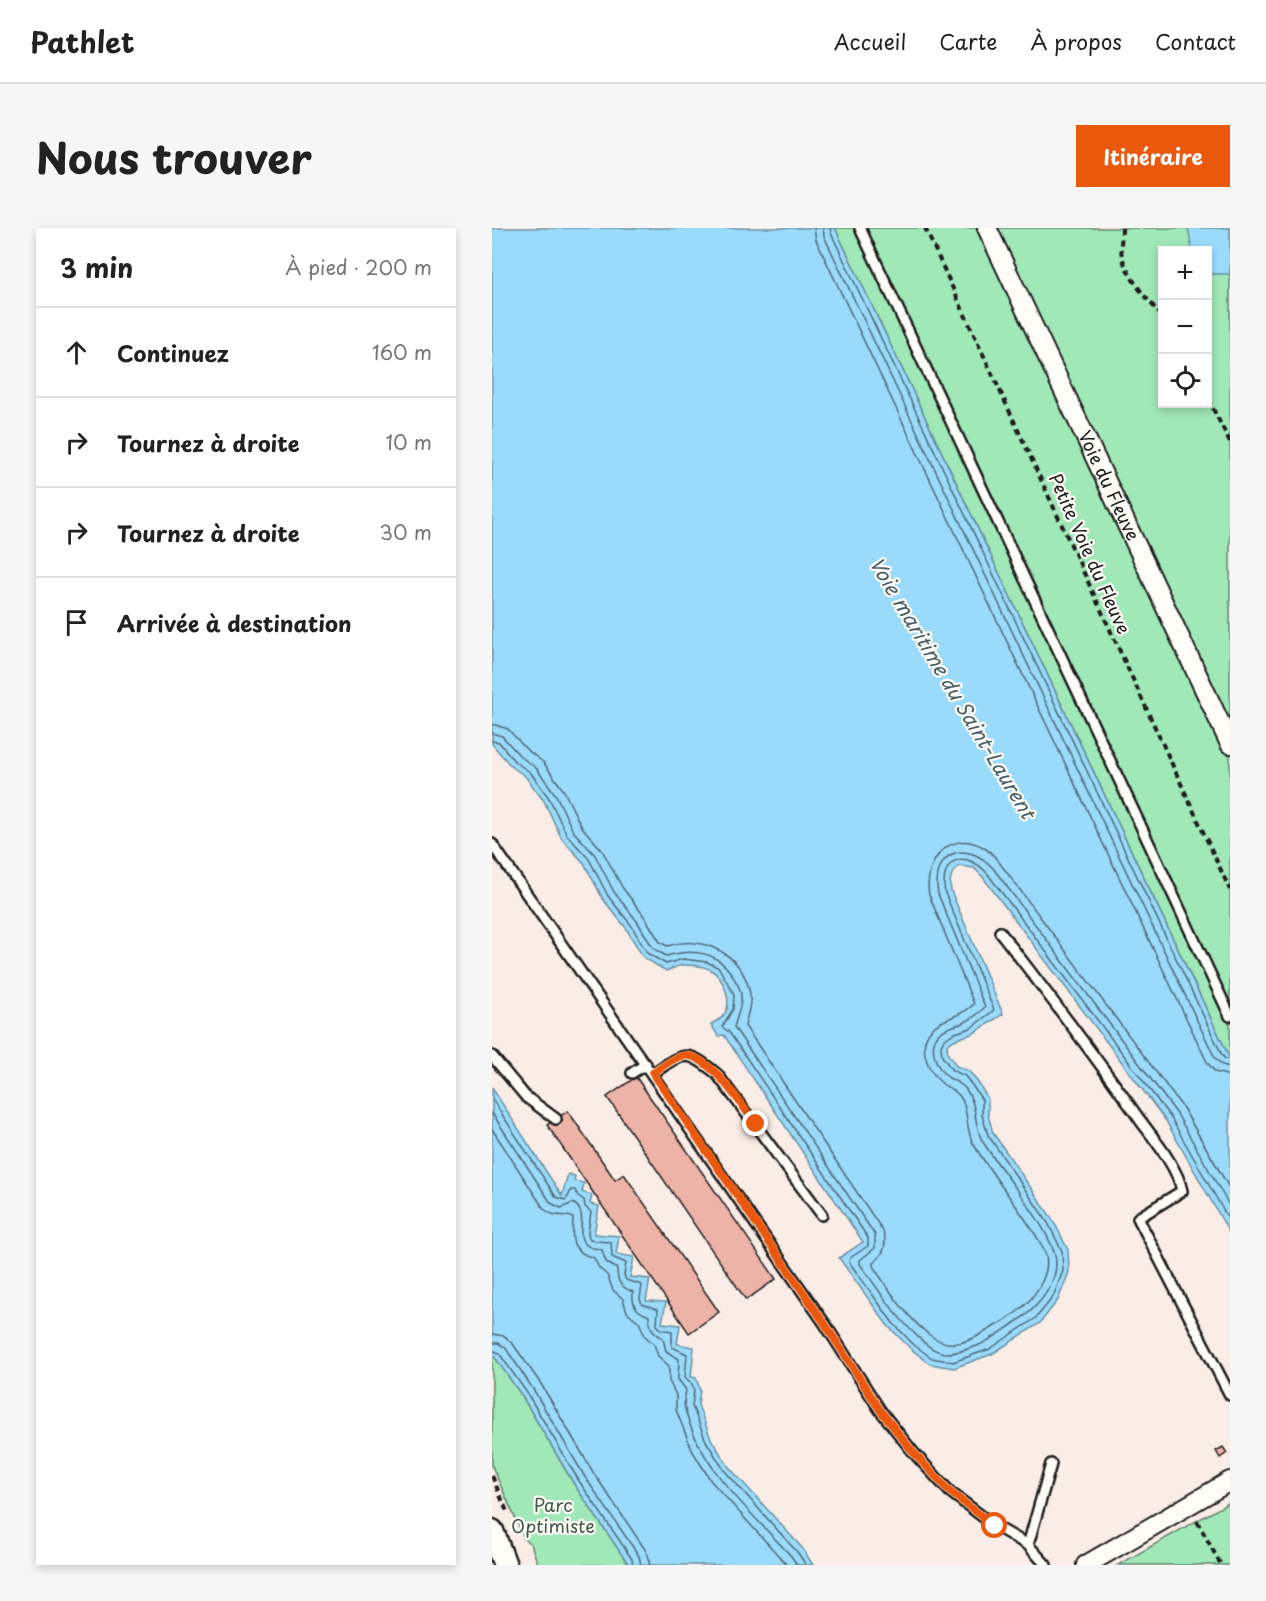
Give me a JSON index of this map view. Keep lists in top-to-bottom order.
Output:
{
  "streets": {
    "street": ["Voie du Fleuve"],
    "path": ["Petite Voie du Fleuve"]
  },
  "water": ["Voie maritime du Saint-Laurent"],
  "parks": ["Parc Optimiste"],
  "page": {
    "header": "Pathlet",
    "nav": [
      "Accueil",
      "Carte",
      "À propos",
      "Contact"
    ],
    "title": "Nous trouver",
    "buttons": "Itinéraire",
    "heading": ["3 min", "À pied · 200 m"],
    "map_buttons": ["+", "−"],
    "list": [
      ["Continuez", "160 m"],
      ["Tournez à droite", "10 m"],
      ["Tournez à droite", "30 m"],
      "Arrivée à destination"
    ]
  }
}
